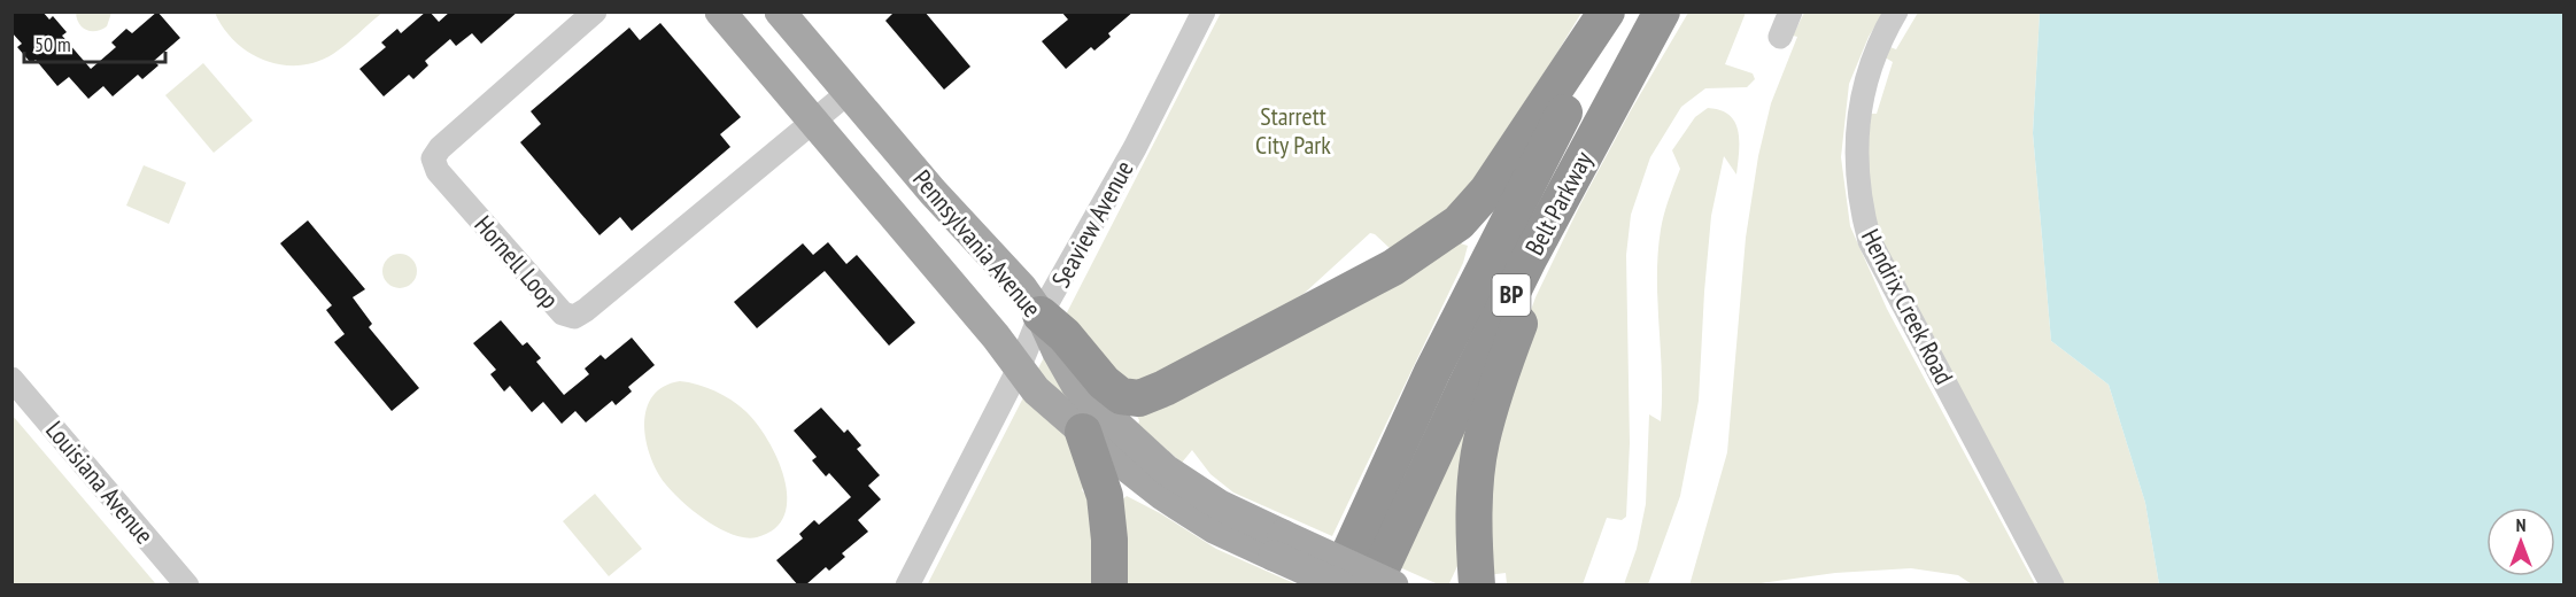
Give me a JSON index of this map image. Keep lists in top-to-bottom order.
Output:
{
  "streets": {
    "highway": ["Belt Parkway", "BP"],
    "main road": ["Pennsylvania Avenue"],
    "street": [
      "Seaview Avenue",
      "Hornell Loop",
      "Hendrix Creek Road",
      "Louisiana Avenue"
    ]
  },
  "crossings": [
    ["Seaview Avenue", "Pennsylvania Avenue"],
    ["Pennsylvania Avenue", "Hornell Loop"]
  ],
  "parks": ["Starrett City Park"],
  "scale_bar": "50 m",
  "north": "top"
}
